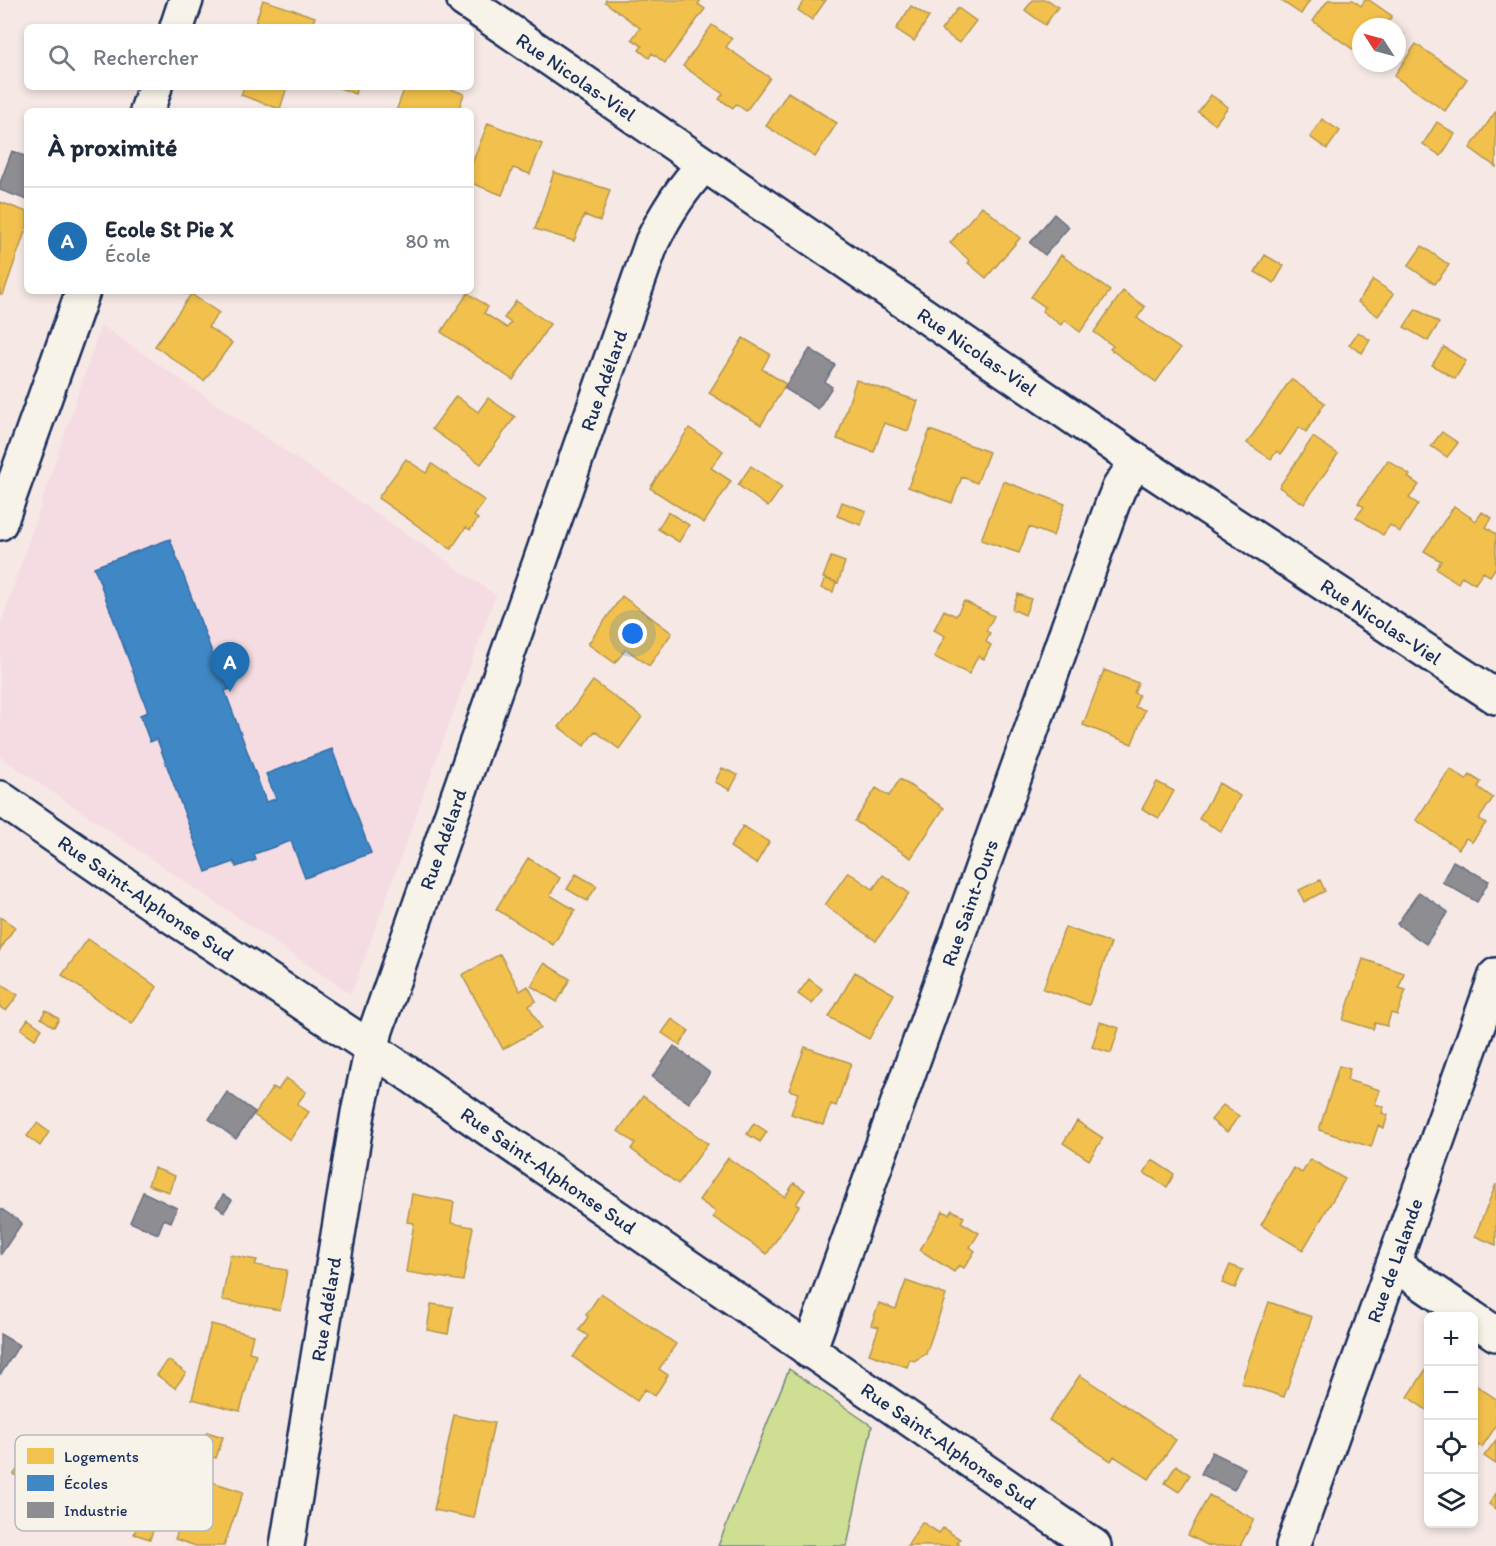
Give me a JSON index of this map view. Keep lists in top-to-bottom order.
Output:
{
  "streets": {
    "street": [
      "Rue Nicolas-Viel",
      "Rue Adélard",
      "Rue Saint-Alphonse Sud",
      "Rue Saint-Ours",
      "Rue de Lalande"
    ]
  },
  "crossings": [
    ["Rue Nicolas-Viel", "Rue Adélard"],
    ["Rue Nicolas-Viel", "Rue Saint-Ours"],
    ["Rue Adélard", "Rue Saint-Alphonse Sud"],
    ["Rue Saint-Alphonse Sud", "Rue Saint-Ours"]
  ],
  "legend": ["Logements", "Écoles", "Industrie"],
  "north": "top left",
  "page": {
    "search": "Rechercher",
    "heading": "À proximité",
    "list": [
      {
        "mark": "A",
        "name": "Ecole St Pie X",
        "note": "École",
        "value": "80 m"
      }
    ],
    "pins": "A",
    "map_buttons": ["+", "−"]
  }
}
